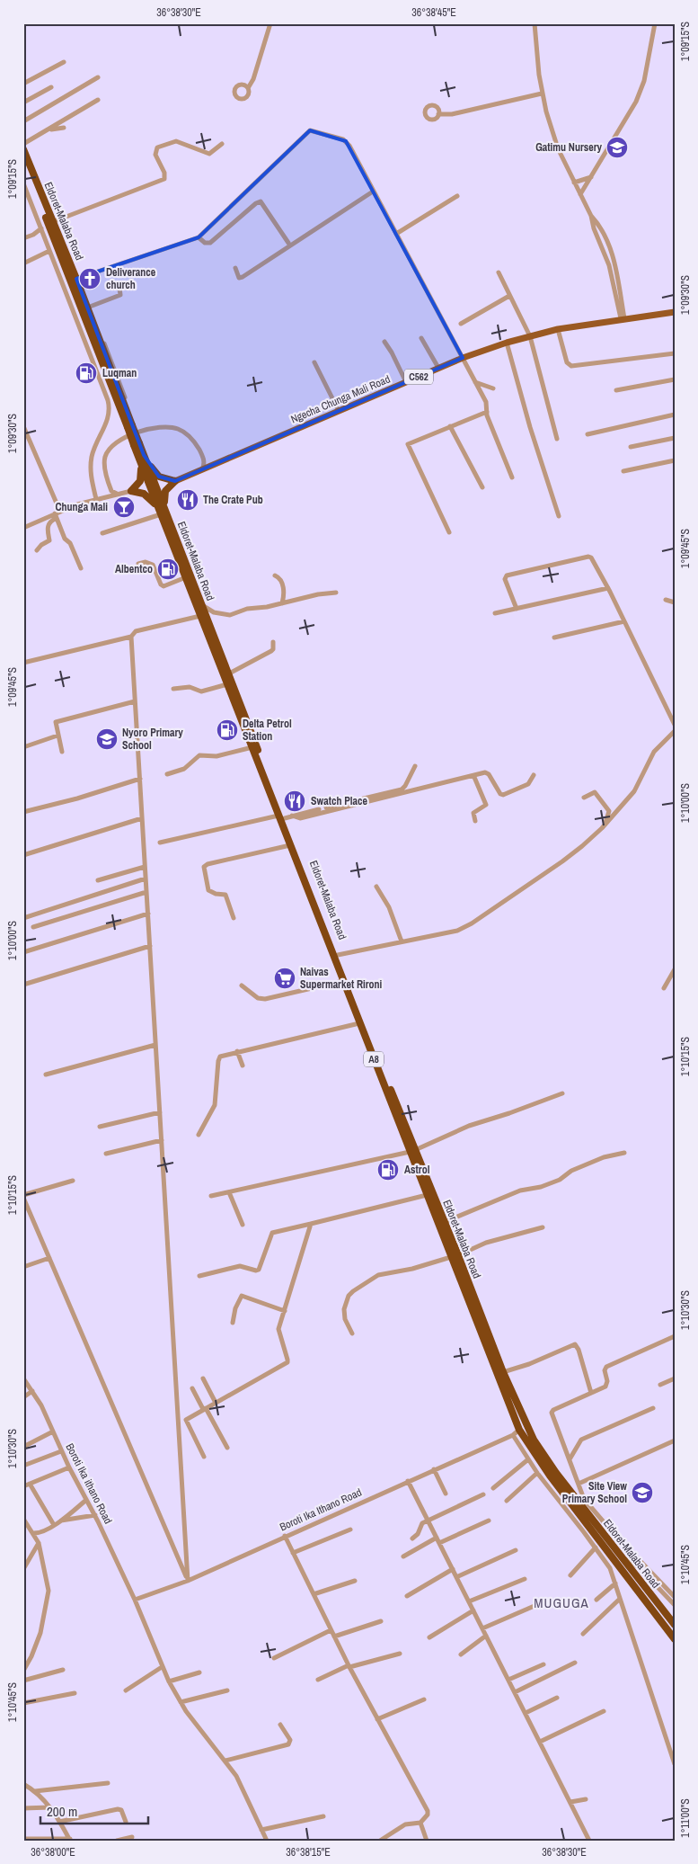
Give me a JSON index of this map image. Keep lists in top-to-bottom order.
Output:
{
  "streets": {
    "highway": ["Eldoret-Malaba Road", "A8"],
    "main road": ["C562", "Ngecha Chunga Mali Road"],
    "street": ["Boroti Ika ithano Road", "Boroti Ika Ithano Road"]
  },
  "crossings": [
    ["Eldoret-Malaba Road", "Boroti Ika Ithano Road"],
    ["Boroti Ika ithano Road", "Boroti Ika Ithano Road"]
  ],
  "districts": ["MUGUGA"],
  "places": {
    "school or university": ["Gatimu Nursery", "Nyoro Primary School", "Site View Primary School"],
    "church": ["Deliverance church"],
    "fuel station": [
      "Luqman",
      "Albentco",
      "Delta Petrol Station",
      "Astrol"
    ],
    "restaurant": ["The Crate Pub", "Swatch Place"],
    "bar": ["Chunga Mali"],
    "supermarket": ["Naivas Supermarket Rironi"]
  },
  "scale_bar": "200 m",
  "coordinates": [
    "36°38'30\"E",
    "36°38'45\"E",
    "1°09'15\"S",
    "1°09'30\"S",
    "1°09'45\"S",
    "1°10'00\"S",
    "1°10'15\"S",
    "1°10'30\"S",
    "1°10'45\"S",
    "1°11'00\"S",
    "36°38'00\"E",
    "36°38'15\"E"
  ]
}
